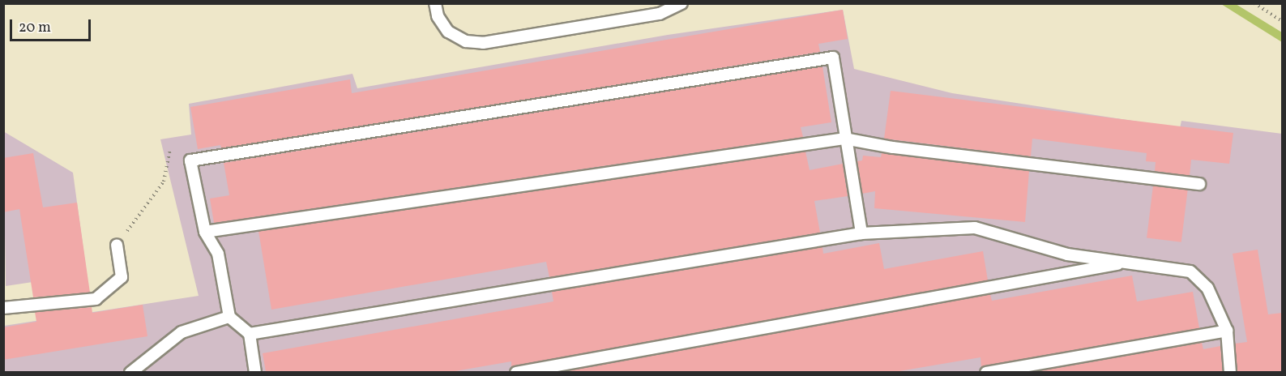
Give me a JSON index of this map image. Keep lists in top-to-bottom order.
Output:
{
  "scale_bar": "20 m"
}
